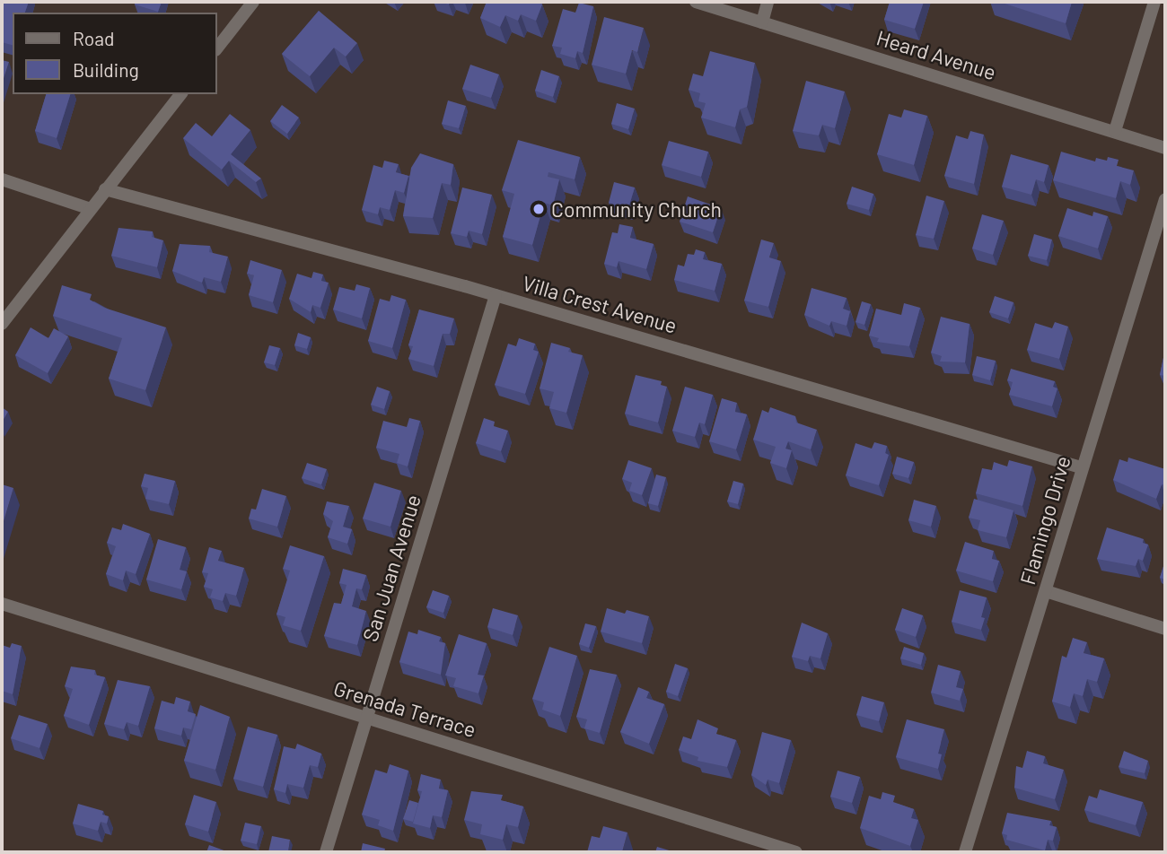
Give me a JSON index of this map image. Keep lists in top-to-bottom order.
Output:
{
  "streets": {
    "street": [
      "Heard Avenue",
      "Villa Crest Avenue",
      "Flamingo Drive",
      "San Juan Avenue",
      "Grenada Terrace"
    ]
  },
  "crossings": [
    ["Villa Crest Avenue", "Flamingo Drive"],
    ["Villa Crest Avenue", "San Juan Avenue"],
    ["San Juan Avenue", "Grenada Terrace"]
  ],
  "places": ["Community Church"],
  "legend": ["Road", "Building"]
}
